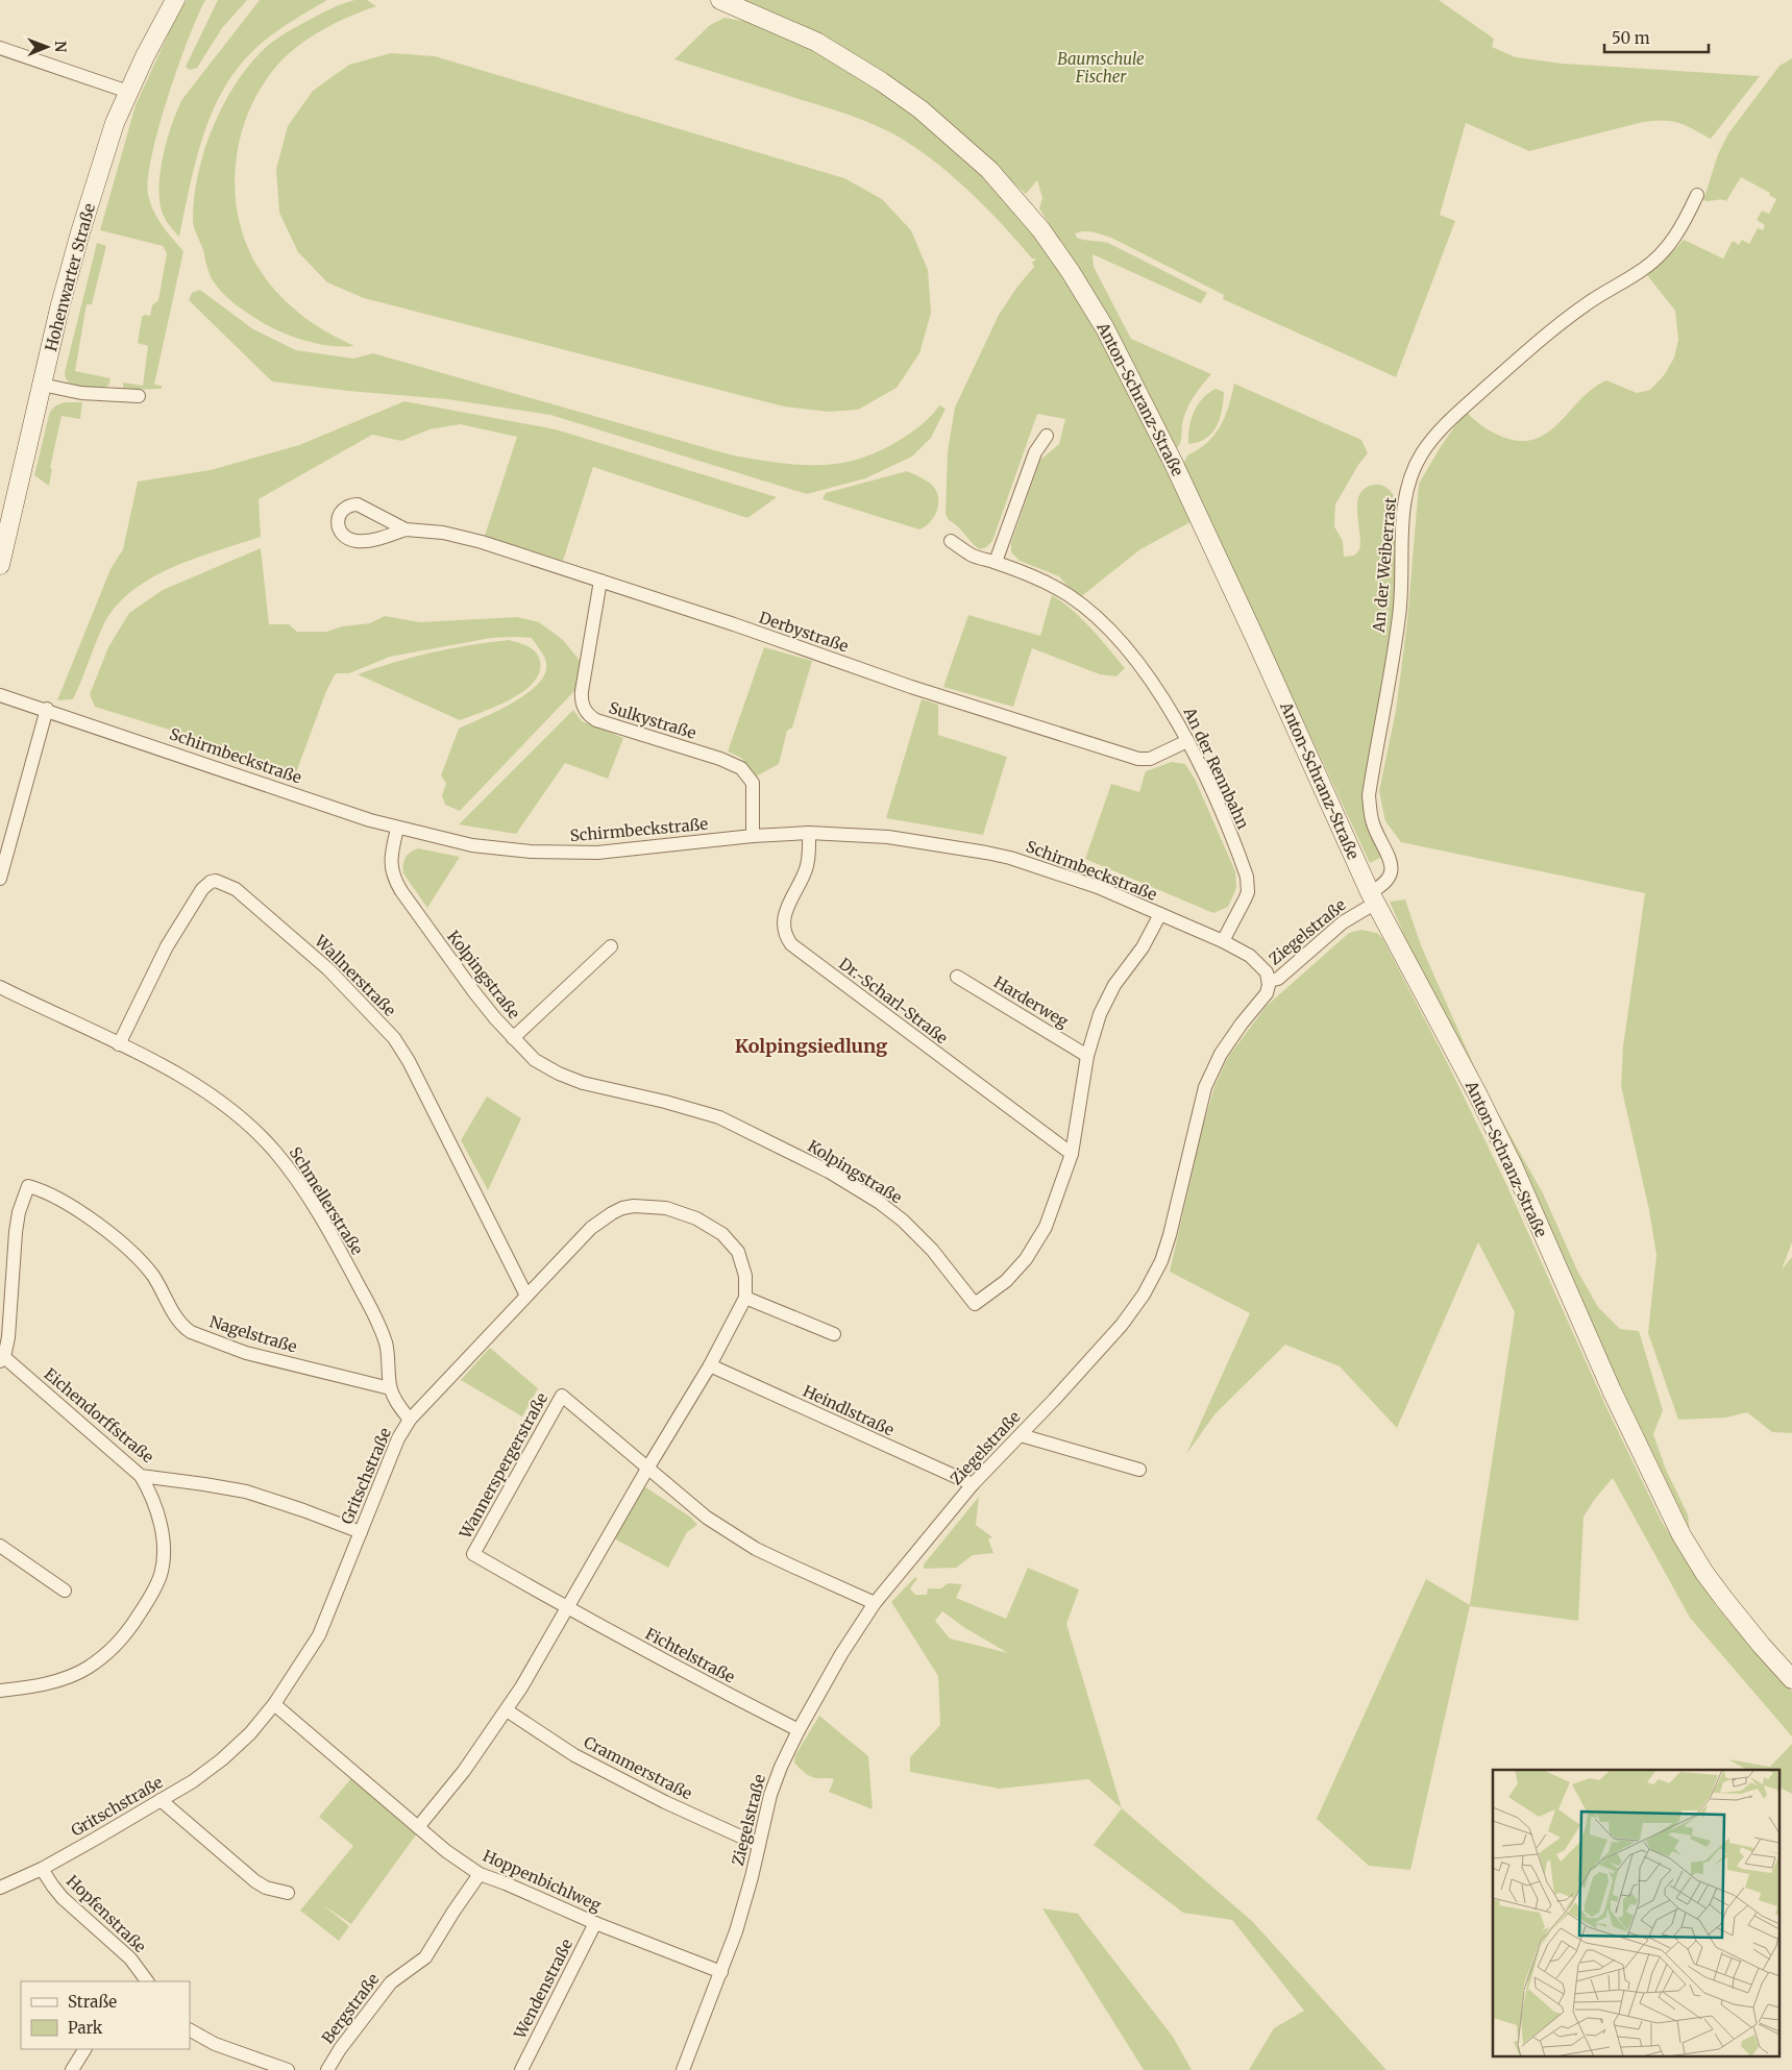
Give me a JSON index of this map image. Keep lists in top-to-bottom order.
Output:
{
  "streets": {
    "main road": ["Hohenwarter Straße", "Anton-Schranz-Straße"],
    "street": [
      "An der Weiberrast",
      "Derbystraße",
      "Sulkystraße",
      "Schirmbeckstraße",
      "An der Rennbahn",
      "Ziegelstraße",
      "Kolpingstraße",
      "Wallnerstraße",
      "Dr.-Scharl-Straße",
      "Harderweg",
      "Schmellerstraße",
      "Nagelstraße",
      "Heindlstraße",
      "Eichendorffstraße",
      "Wannerspergerstraße",
      "Gritschstraße",
      "Fichtelstraße",
      "Crammerstraße",
      "Hoppenbichlweg",
      "Hopfenstraße",
      "Wendenstraße",
      "Bergstraße"
    ]
  },
  "crossings": [
    ["Anton-Schranz-Straße", "An der Weiberrast"],
    ["Anton-Schranz-Straße", "Ziegelstraße"],
    ["An der Weiberrast", "Ziegelstraße"],
    ["Derbystraße", "Sulkystraße"],
    ["Derbystraße", "An der Rennbahn"],
    ["Sulkystraße", "Schirmbeckstraße"],
    ["Schirmbeckstraße", "An der Rennbahn"],
    ["Schirmbeckstraße", "Ziegelstraße"],
    ["Schirmbeckstraße", "Kolpingstraße"],
    ["Schirmbeckstraße", "Dr.-Scharl-Straße"],
    ["Ziegelstraße", "Heindlstraße"],
    ["Ziegelstraße", "Fichtelstraße"],
    ["Ziegelstraße", "Crammerstraße"],
    ["Ziegelstraße", "Hoppenbichlweg"],
    ["Kolpingstraße", "Dr.-Scharl-Straße"],
    ["Kolpingstraße", "Harderweg"],
    ["Wallnerstraße", "Schmellerstraße"],
    ["Wallnerstraße", "Gritschstraße"],
    ["Schmellerstraße", "Nagelstraße"],
    ["Schmellerstraße", "Gritschstraße"],
    ["Nagelstraße", "Eichendorffstraße"],
    ["Eichendorffstraße", "Gritschstraße"],
    ["Wannerspergerstraße", "Fichtelstraße"],
    ["Gritschstraße", "Hoppenbichlweg"],
    ["Gritschstraße", "Hopfenstraße"],
    ["Hoppenbichlweg", "Wendenstraße"],
    ["Hoppenbichlweg", "Bergstraße"]
  ],
  "districts": ["Kolpingsiedlung"],
  "parks": ["Baumschule Fischer"],
  "legend": ["Straße", "Park"],
  "scale_bar": "50 m",
  "north": "right"
}
